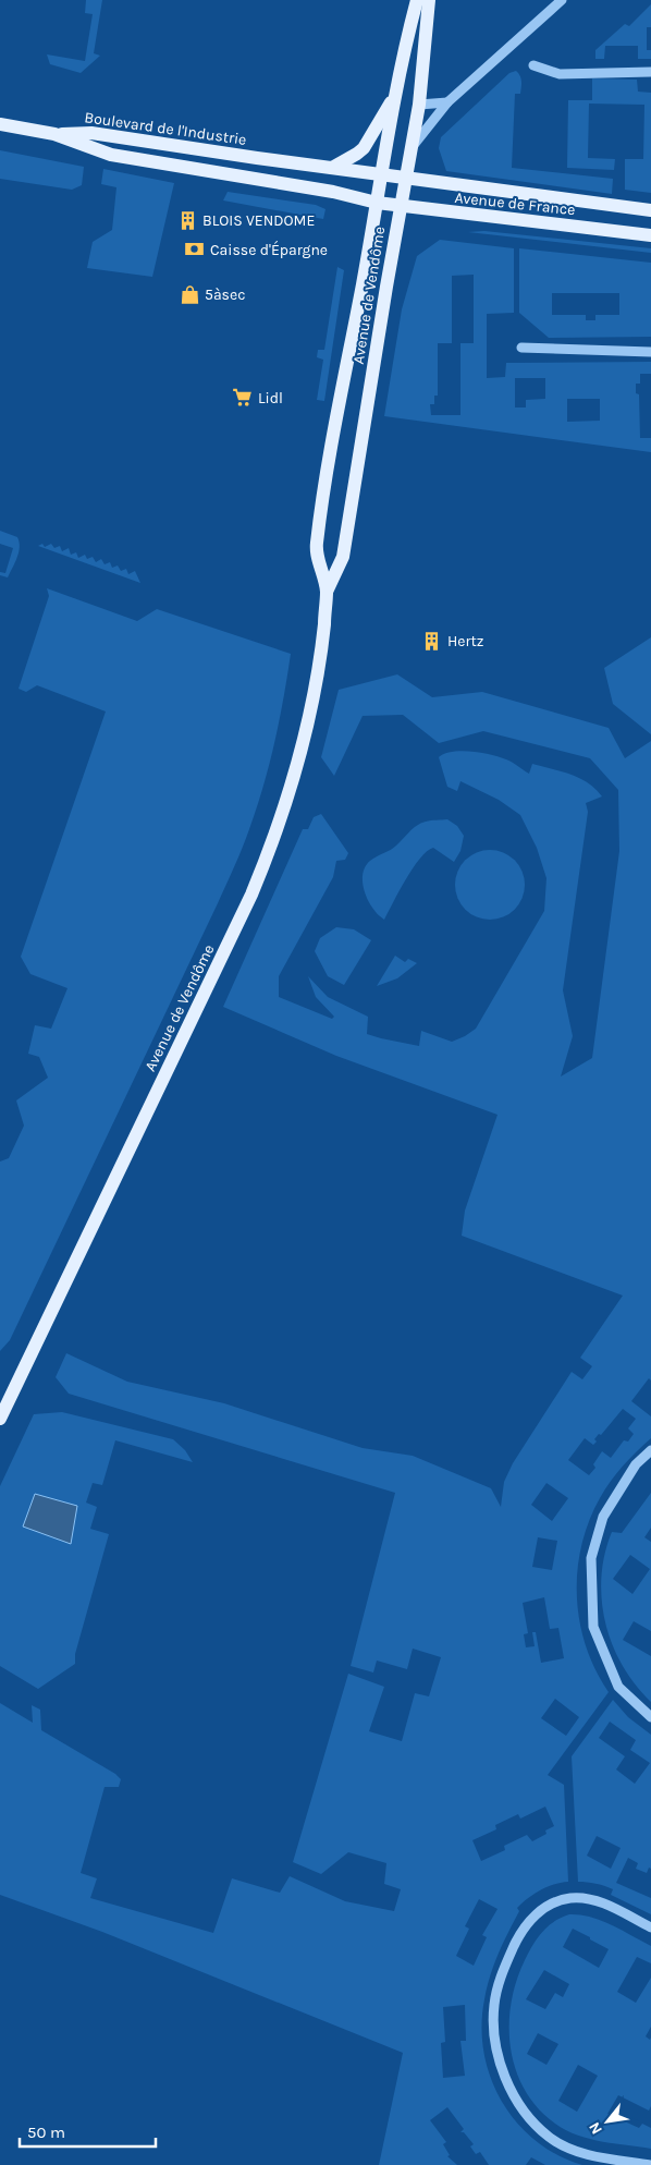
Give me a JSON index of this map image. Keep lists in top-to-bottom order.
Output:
{
  "streets": {
    "main road": ["Boulevard de l'Industrie", "Avenue de France", "Avenue de Vendôme"]
  },
  "crossings": [
    ["Boulevard de l'Industrie", "Avenue de France"],
    ["Boulevard de l'Industrie", "Avenue de Vendôme"],
    ["Avenue de France", "Avenue de Vendôme"]
  ],
  "places": {
    "building": ["BLOIS VENDOME", "Hertz"],
    "bank": ["Caisse d'Épargne"],
    "shop": ["5àsec"],
    "supermarket": ["Lidl"]
  },
  "scale_bar": "50 m",
  "north": "bottom left"
}
